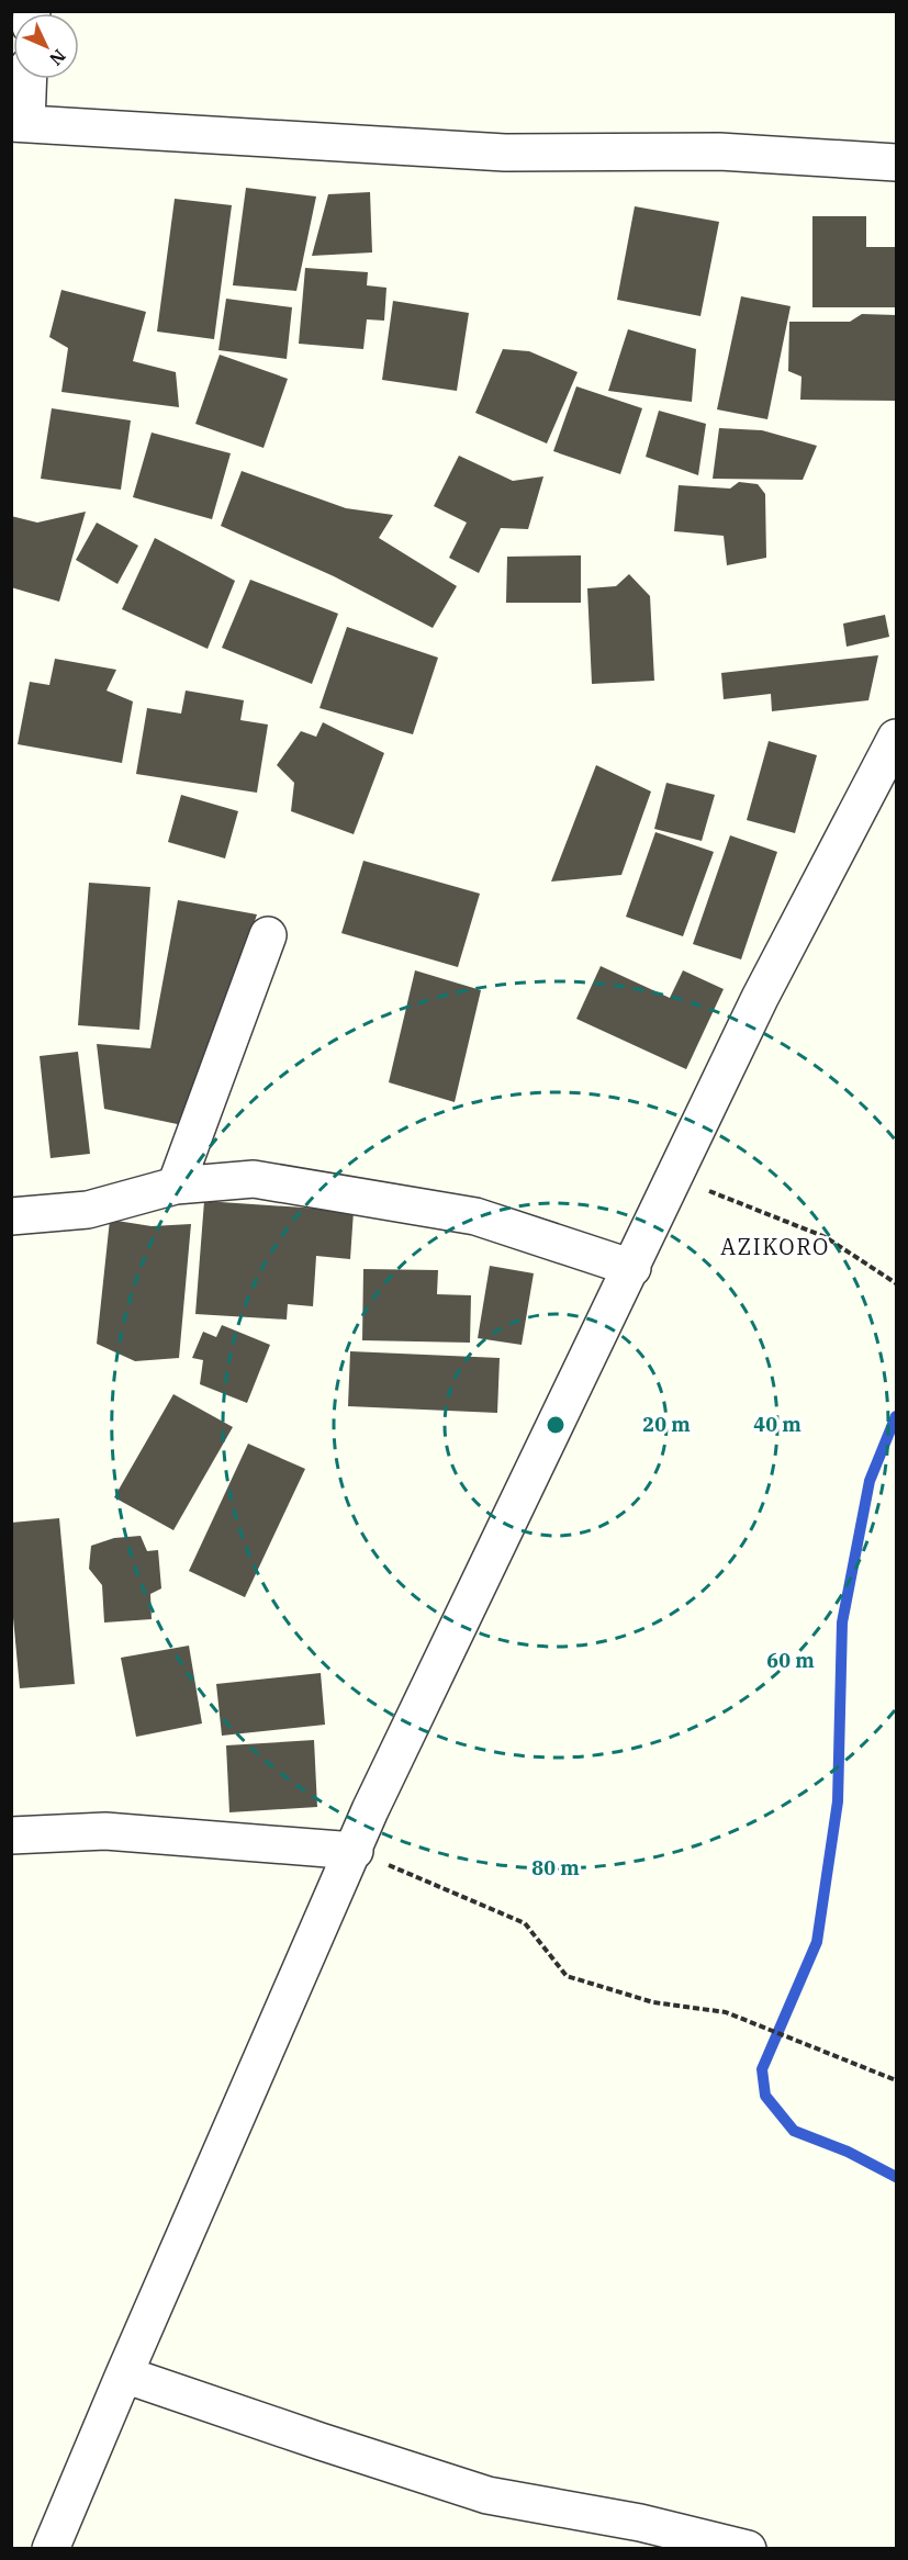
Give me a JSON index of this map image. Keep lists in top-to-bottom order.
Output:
{
  "districts": ["AZIKORO"],
  "north": "bottom right",
  "rings": [
    "20 m",
    "40 m",
    "60 m",
    "80 m"
  ]
}
